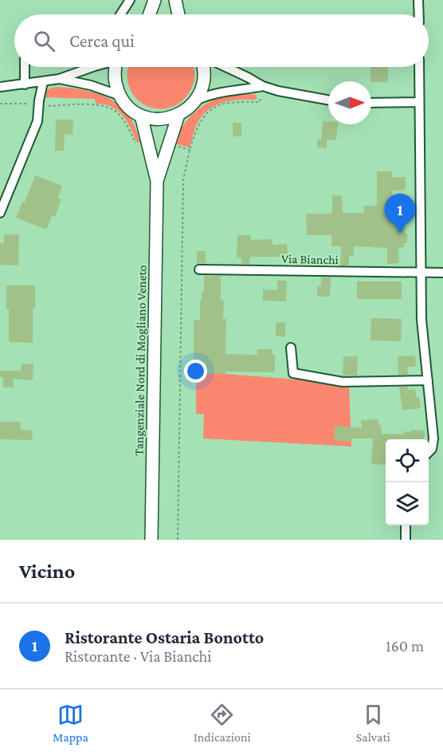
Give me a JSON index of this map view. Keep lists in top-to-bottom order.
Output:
{
  "streets": {
    "main road": ["Tangenziale Nord di Mogliano Veneto"],
    "street": ["Via Bianchi"]
  },
  "north": "right",
  "page": {
    "search": "Cerca qui",
    "pins": "1",
    "heading": "Vicino",
    "list": [
      {
        "mark": "1",
        "name": "Ristorante Ostaria Bonotto",
        "note": "Ristorante · Via Bianchi",
        "value": "160 m"
      }
    ],
    "nav": ["Mappa", "Indicazioni", "Salvati"]
  }
}
